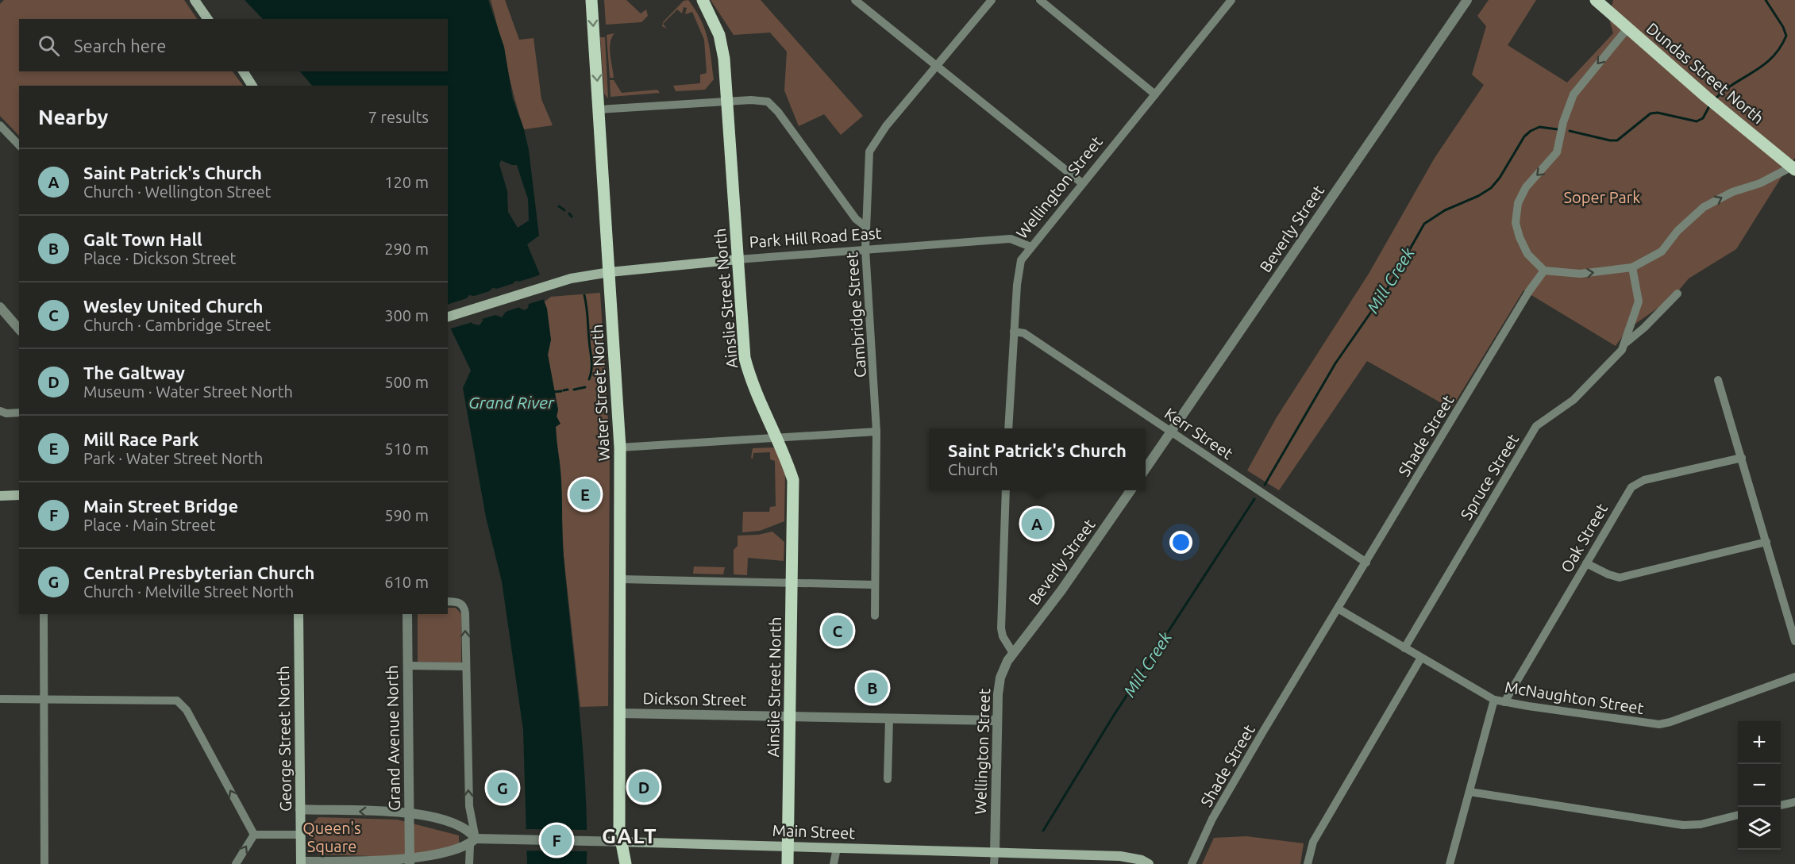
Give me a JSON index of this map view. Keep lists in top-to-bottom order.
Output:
{
  "streets": {
    "main road": [
      "Dundas Street North",
      "Park Hill Road East",
      "Ainslie Street North",
      "Water Street North",
      "George Street North",
      "Main Street"
    ],
    "street": [
      "Wellington Street",
      "Beverly Street",
      "Cambridge Street",
      "Kerr Street",
      "Shade Street",
      "Spruce Street",
      "Oak Street",
      "McNaughton Street",
      "Dickson Street",
      "Grand Avenue North"
    ]
  },
  "crossings": [
    ["Wellington Street", "Beverly Street"],
    ["Wellington Street", "Park Hill Road East"],
    ["Wellington Street", "Kerr Street"],
    ["Wellington Street", "Dickson Street"],
    ["Wellington Street", "Main Street"],
    ["Beverly Street", "Kerr Street"],
    ["Park Hill Road East", "Ainslie Street North"],
    ["Park Hill Road East", "Cambridge Street"],
    ["Park Hill Road East", "Water Street North"],
    ["Ainslie Street North", "Dickson Street"],
    ["Ainslie Street North", "Main Street"],
    ["Water Street North", "Dickson Street"],
    ["Water Street North", "Main Street"],
    ["Kerr Street", "Shade Street"],
    ["Shade Street", "McNaughton Street"],
    ["Spruce Street", "McNaughton Street"],
    ["Oak Street", "McNaughton Street"]
  ],
  "districts": ["GALT"],
  "water": ["Mill Creek", "Grand River"],
  "parks": ["Soper Park", "Queen's Square"],
  "page": {
    "search": "Search here",
    "heading": ["Nearby", "7 results"],
    "list": [
      {
        "mark": "A",
        "name": "Saint Patrick's Church",
        "note": "Church · Wellington Street",
        "value": "120 m"
      },
      {
        "mark": "B",
        "name": "Galt Town Hall",
        "note": "Place · Dickson Street",
        "value": "290 m"
      },
      {
        "mark": "C",
        "name": "Wesley United Church",
        "note": "Church · Cambridge Street",
        "value": "300 m"
      },
      {
        "mark": "D",
        "name": "The Galtway",
        "note": "Museum · Water Street North",
        "value": "500 m"
      },
      {
        "mark": "E",
        "name": "Mill Race Park",
        "note": "Park · Water Street North",
        "value": "510 m"
      },
      {
        "mark": "F",
        "name": "Main Street Bridge",
        "note": "Place · Main Street",
        "value": "590 m"
      },
      {
        "mark": "G",
        "name": "Central Presbyterian Church",
        "note": "Church · Melville Street North",
        "value": "610 m"
      }
    ],
    "popup": ["Saint Patrick's Church", "Church"],
    "pins": [
      "E",
      "A",
      "C",
      "B",
      "D",
      "G",
      "F"
    ],
    "map_buttons": ["+", "−"]
  }
}
